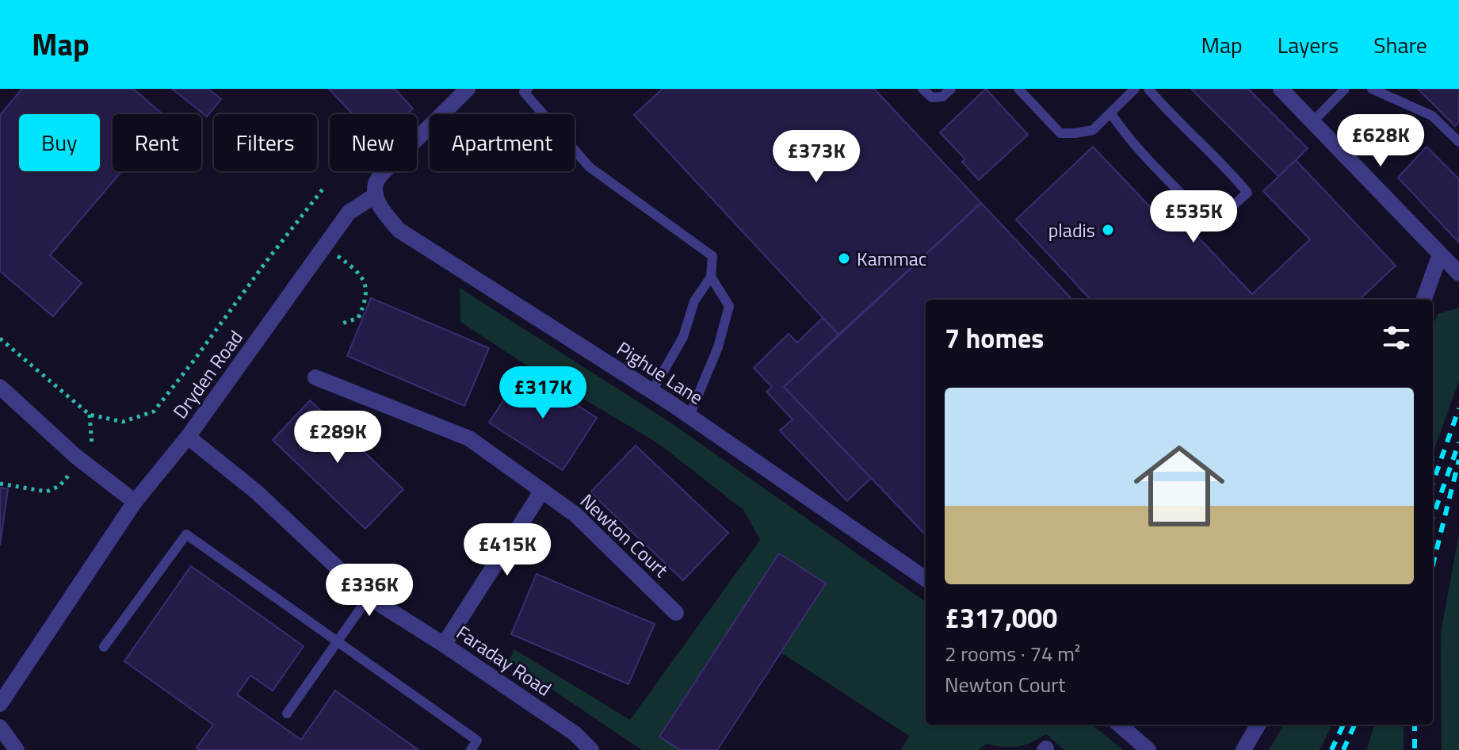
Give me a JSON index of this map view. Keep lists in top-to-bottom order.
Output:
{
  "streets": {
    "street": [
      "Pighue Lane",
      "Dryden Road",
      "Newton Court",
      "Faraday Road"
    ]
  },
  "crossings": [
    ["Pighue Lane", "Dryden Road"],
    ["Dryden Road", "Faraday Road"]
  ],
  "places": ["pladis", "Kammac"],
  "page": {
    "header": "Map",
    "nav": ["Map", "Layers", "Share"],
    "price": [
      "£628K",
      "£373K",
      "£535K",
      "£317K",
      "£289K",
      "£415K",
      "£336K"
    ],
    "chip": [
      "Buy",
      "Rent",
      "Filters",
      "New",
      "Apartment"
    ],
    "heading": "7 homes",
    "list": [
      {
        "name": "£317,000",
        "note": "2 rooms · 74 m² · Newton Court"
      }
    ]
  }
}
